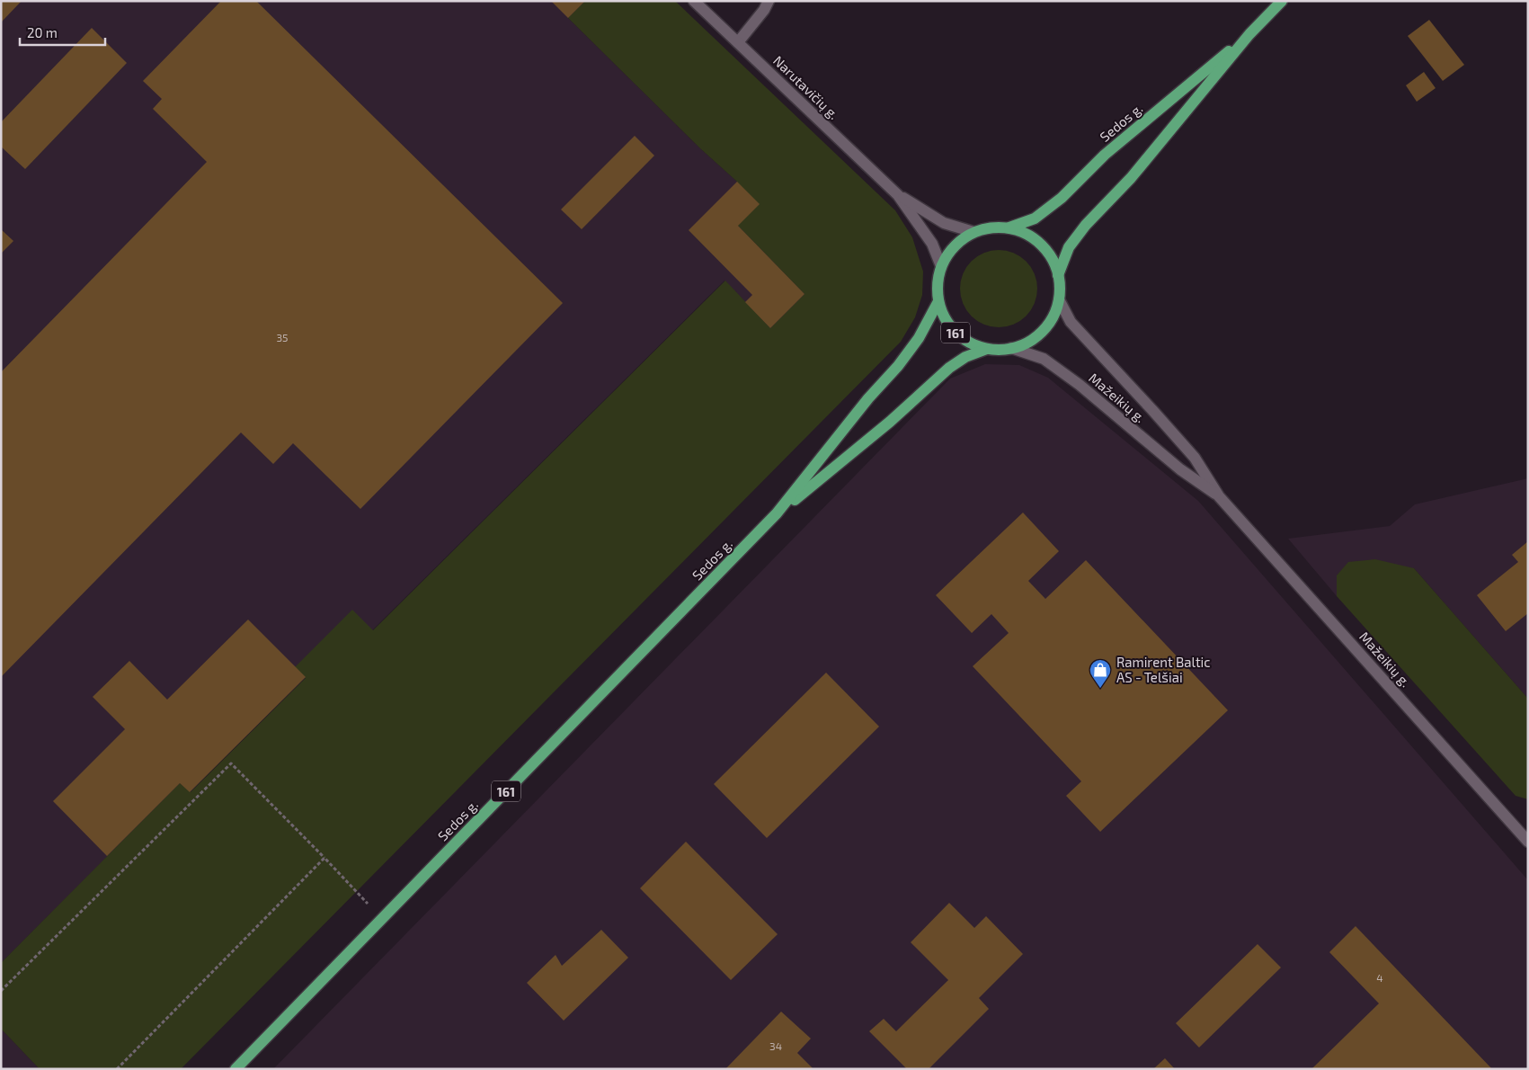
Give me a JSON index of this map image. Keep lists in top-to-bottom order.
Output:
{
  "streets": {
    "main road": ["Sedos g.", "161"],
    "street": ["Narutavičių g.", "Mažeikių g."]
  },
  "crossings": [
    ["Narutavičių g.", "Sedos g."],
    ["Narutavičių g.", "Mažeikių g."],
    ["Sedos g.", "Mažeikių g."]
  ],
  "places": {
    "shop": ["Ramirent Baltic AS - Telšiai"]
  },
  "house_numbers": ["35", "4", "34"],
  "scale_bar": "20 m"
}
